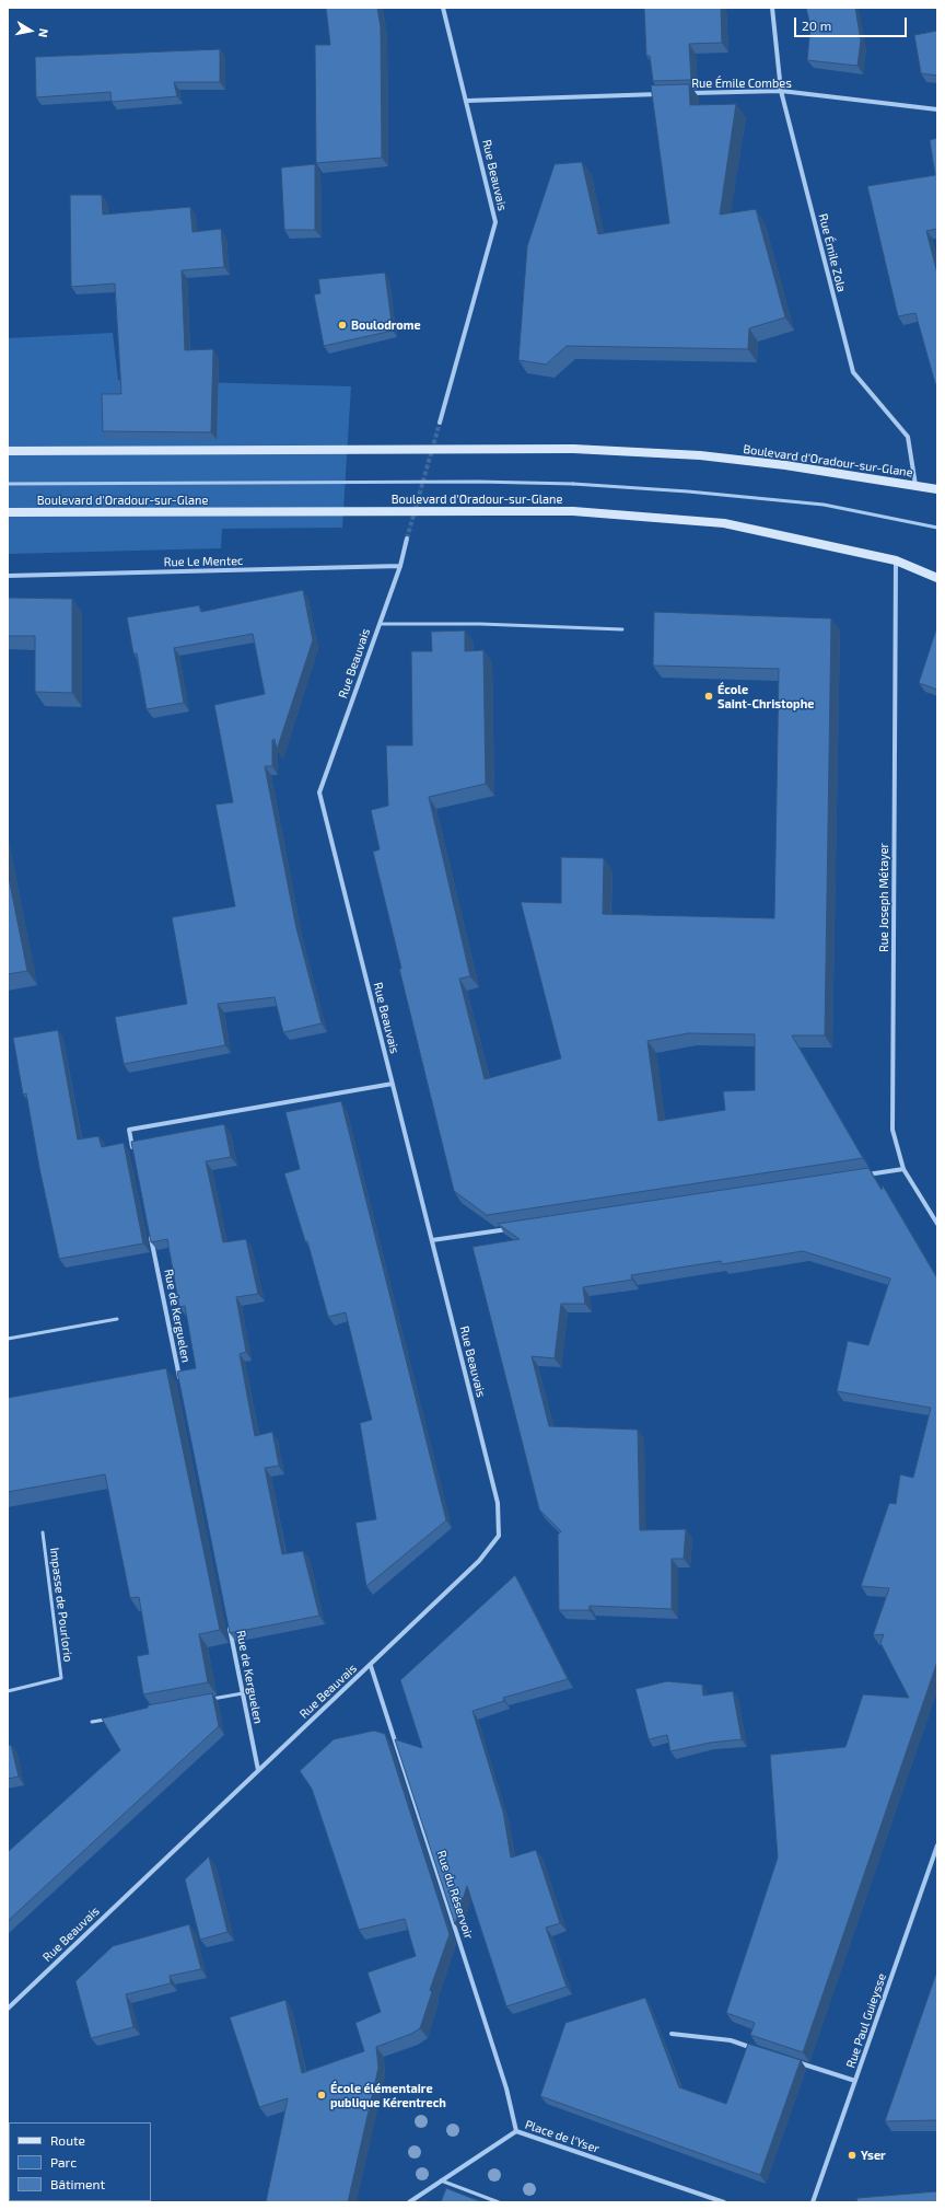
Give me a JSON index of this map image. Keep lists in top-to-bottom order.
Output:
{
  "streets": {
    "main road": ["Boulevard d'Oradour-sur-Glane"],
    "street": [
      "Rue Émile Combes",
      "Rue Beauvais",
      "Rue Émile Zola",
      "Rue Le Mentec",
      "Rue Joseph Métayer",
      "Rue de Kerguelen",
      "Rue du Réservoir",
      "Rue Paul Guieysse",
      "Place de l'Yser"
    ],
    "lane": ["Impasse de Pourlorio"]
  },
  "crossings": [
    ["Rue Émile Combes", "Rue Émile Zola"],
    ["Rue Beauvais", "Rue Le Mentec"],
    ["Rue Beauvais", "Rue de Kerguelen"],
    ["Rue Beauvais", "Rue du Réservoir"],
    ["Rue Émile Zola", "Boulevard d'Oradour-sur-Glane"],
    ["Boulevard d'Oradour-sur-Glane", "Rue Joseph Métayer"],
    ["Rue du Réservoir", "Place de l'Yser"]
  ],
  "places": [
    "Boulodrome",
    "École Saint-Christophe",
    "École élémentaire publique Kérentrech",
    "Yser"
  ],
  "legend": ["Route", "Parc", "Bâtiment"],
  "scale_bar": "20 m",
  "north": "right"
}
